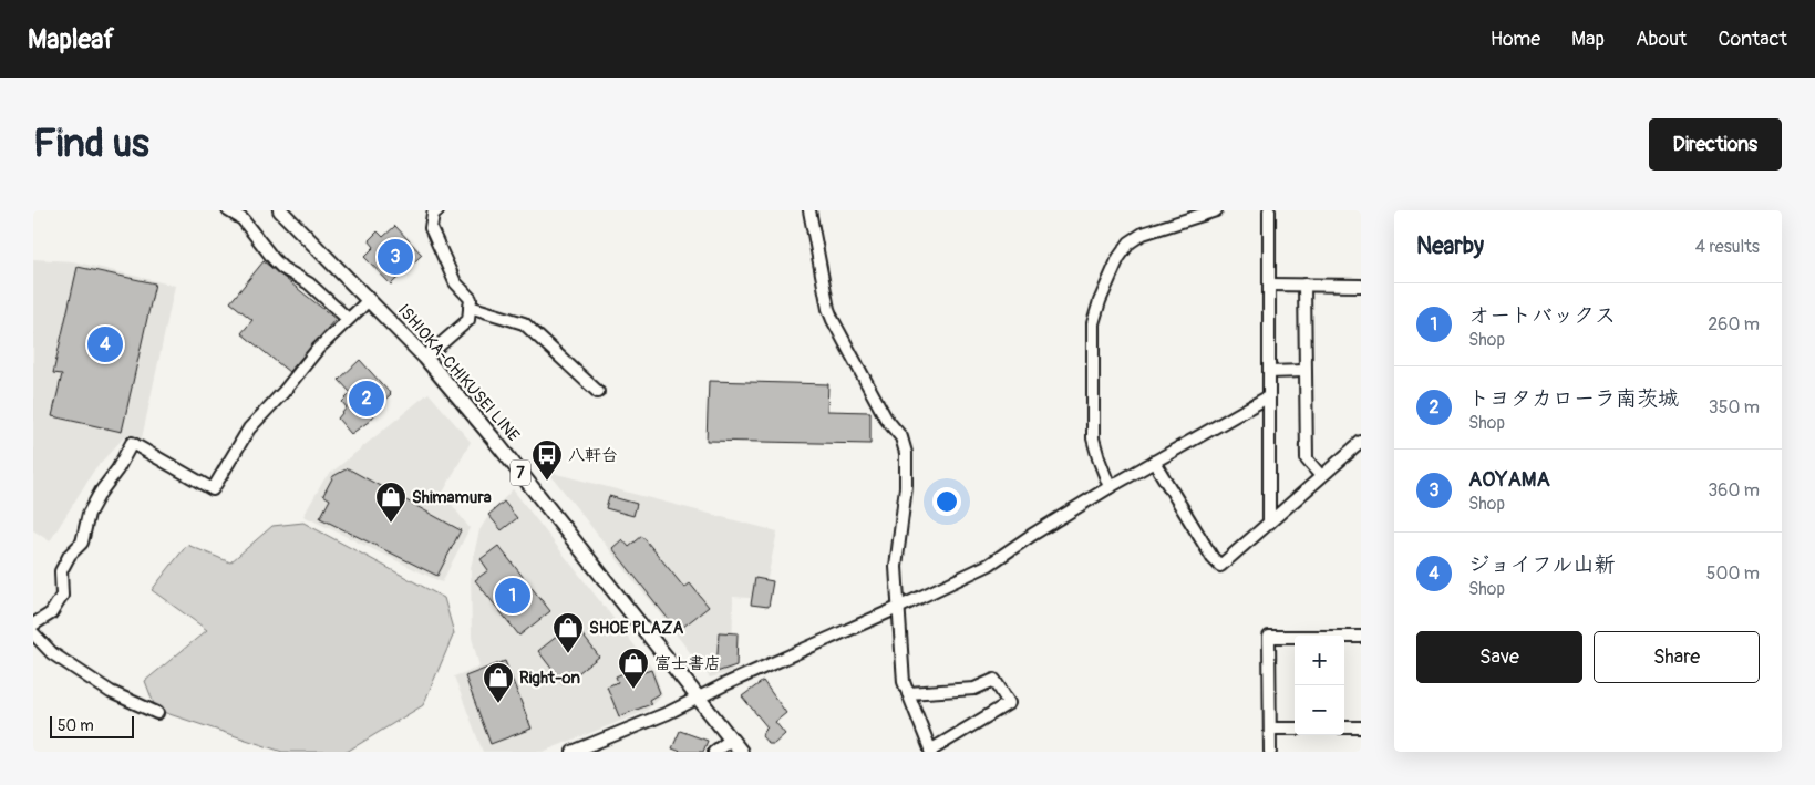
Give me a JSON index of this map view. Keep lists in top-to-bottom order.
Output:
{
  "streets": {
    "main road": ["ISHIOKA-CHIKUSEI LINE", "7"]
  },
  "places": {
    "bus stop": ["八軒台"],
    "shop": [
      "Shimamura",
      "SHOE PLAZA",
      "富士書店",
      "Right-on"
    ]
  },
  "scale_bar": "50 m",
  "page": {
    "header": "Mapleaf",
    "nav": [
      "Home",
      "Map",
      "About",
      "Contact"
    ],
    "buttons": [
      "Directions",
      ["Save", "Share"]
    ],
    "title": "Find us",
    "heading": ["Nearby", "4 results"],
    "pins": [
      "3",
      "4",
      "2",
      "1"
    ],
    "list": [
      {
        "mark": "1",
        "name": "オートバックス",
        "note": "Shop",
        "value": "260 m"
      },
      {
        "mark": "2",
        "name": "トヨタカローラ南茨城",
        "note": "Shop",
        "value": "350 m"
      },
      {
        "mark": "3",
        "name": "AOYAMA",
        "note": "Shop",
        "value": "360 m"
      },
      {
        "mark": "4",
        "name": "ジョイフル山新",
        "note": "Shop",
        "value": "500 m"
      }
    ],
    "map_buttons": ["+", "−"],
    "scale": "50 m"
  }
}
